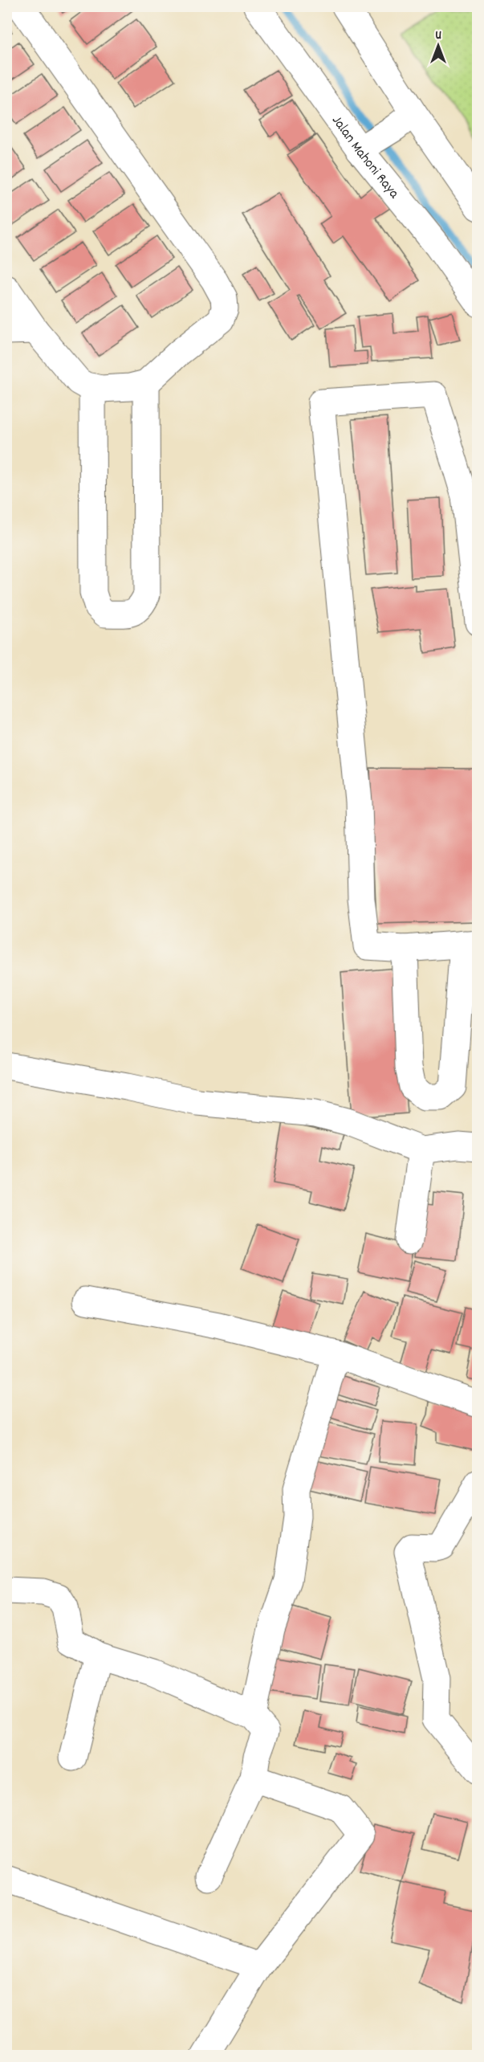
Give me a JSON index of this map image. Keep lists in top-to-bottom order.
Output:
{
  "streets": {
    "street": ["Jalan Mahoni Raya"]
  },
  "north": "top"
}
